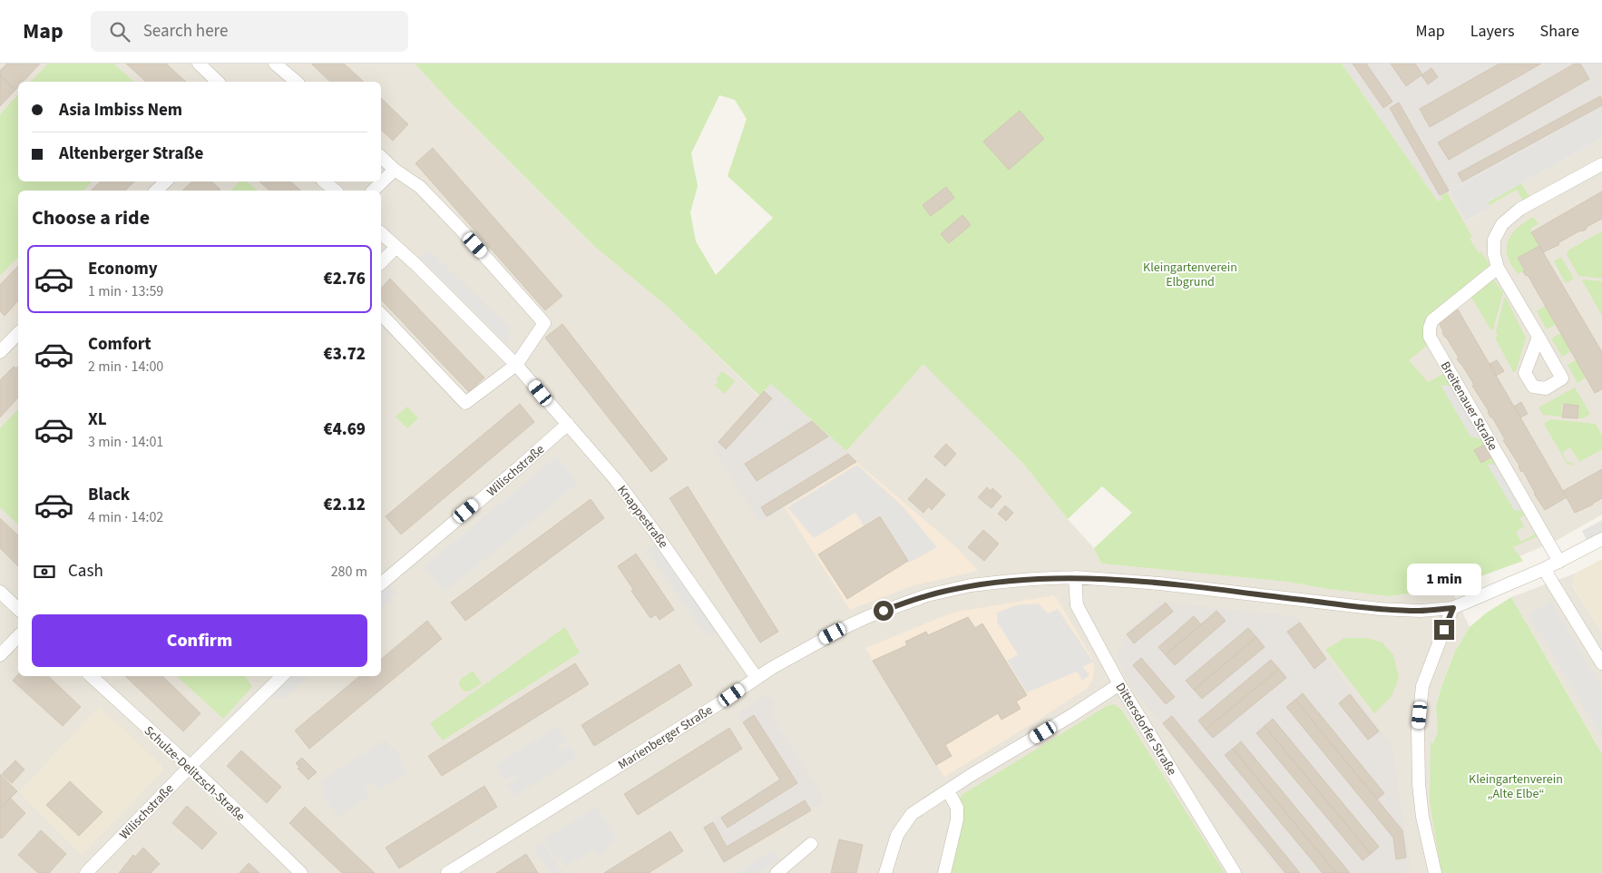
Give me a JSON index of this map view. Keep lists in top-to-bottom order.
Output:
{
  "streets": {
    "street": [
      "Breitenauer Straße",
      "Wilischstraße",
      "Knappestraße",
      "Dittersdorfer Straße",
      "Marienberger Straße",
      "Schulze-Delitzsch-Straße"
    ]
  },
  "crossings": [
    ["Breitenauer Straße", "Marienberger Straße"],
    ["Wilischstraße", "Knappestraße"],
    ["Wilischstraße", "Schulze-Delitzsch-Straße"],
    ["Knappestraße", "Marienberger Straße"],
    ["Dittersdorfer Straße", "Marienberger Straße"]
  ],
  "parks": ["Kleingartenverein Elbgrund", "Kleingartenverein „Alte Elbe“"],
  "page": {
    "header": "Map",
    "search": "Search here",
    "nav": ["Map", "Layers", "Share"],
    "banner": ["Asia Imbiss Nem", "Altenberger Straße"],
    "heading": "Choose a ride",
    "list": [
      {
        "name": "Economy",
        "note": "1 min · 13:59",
        "value": "€2.76"
      },
      {
        "name": "Comfort",
        "note": "2 min · 14:00",
        "value": "€3.72"
      },
      {
        "name": "XL",
        "note": "3 min · 14:01",
        "value": "€4.69"
      },
      {
        "name": "Black",
        "note": "4 min · 14:02",
        "value": "€2.12"
      }
    ],
    "pay": ["Cash", "280 m"],
    "bubble": "1 min",
    "buttons": "Confirm"
  }
}
